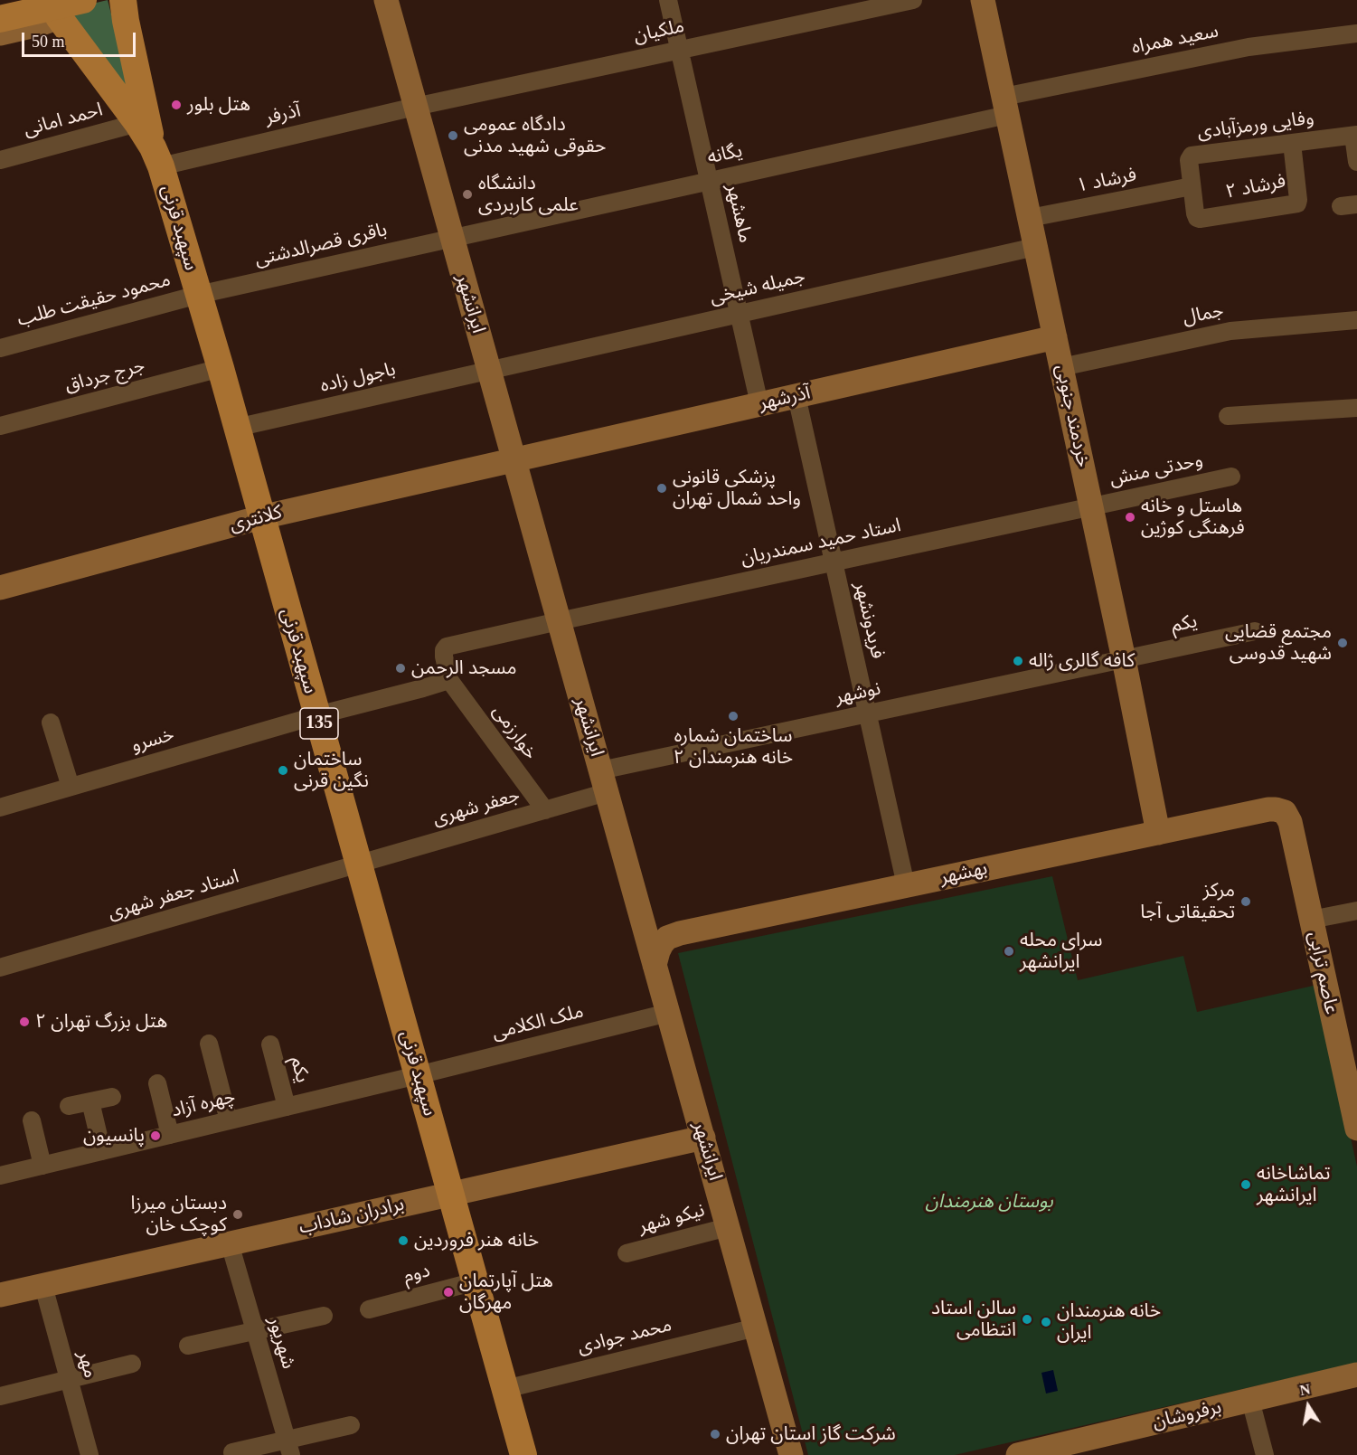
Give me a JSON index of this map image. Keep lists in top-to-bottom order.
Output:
{
  "streets": {
    "main road": ["سپهبد قرنی", "135"],
    "street": [
      "ملکیان",
      "سعید همراه",
      "آذرفر",
      "احمد امانی",
      "وفایی ورمزآبادی",
      "یگانه",
      "فرشاد ۱",
      "فرشاد ۲",
      "ماهشهر",
      "باقری قصرالدشتی",
      "جمیله شیخی",
      "محمود حقیقت طلب",
      "ایرانشهر",
      "جمال",
      "جرج جرداق",
      "باجول زاده",
      "آذرشهر",
      "خردمند جنوبی",
      "وحدتی منش",
      "کلانتری",
      "استاد حمید سمندریان",
      "فریدونشهر",
      "یکم",
      "نوشهر",
      "خوارزمی",
      "خسرو",
      "جعفر شهری",
      "بهشهر",
      "استاد جعفر شهری",
      "عاصم ترابی",
      "ملک الکلامی",
      "چهره آزاد",
      "برادران شاداب",
      "نیکو شهر",
      "دوم",
      "محمد جوادی",
      "شهریور",
      "مهر",
      "برفروشان"
    ]
  },
  "crossings": [
    ["ملکیان", "آذرفر"],
    ["ملکیان", "ماهشهر"],
    ["ملکیان", "ایرانشهر"],
    ["سعید همراه", "یگانه"],
    ["سعید همراه", "خردمند جنوبی"],
    ["آذرفر", "سپهبد قرنی"],
    ["آذرفر", "ایرانشهر"],
    ["احمد امانی", "سپهبد قرنی"],
    ["وفایی ورمزآبادی", "فرشاد ۱"],
    ["وفایی ورمزآبادی", "فرشاد ۲"],
    ["یگانه", "ماهشهر"],
    ["یگانه", "باقری قصرالدشتی"],
    ["یگانه", "ایرانشهر"],
    ["یگانه", "خردمند جنوبی"],
    ["فرشاد ۱", "فرشاد ۲"],
    ["فرشاد ۱", "خردمند جنوبی"],
    ["ماهشهر", "جمیله شیخی"],
    ["ماهشهر", "آذرشهر"],
    ["سپهبد قرنی", "باقری قصرالدشتی"],
    ["سپهبد قرنی", "محمود حقیقت طلب"],
    ["سپهبد قرنی", "جرج جرداق"],
    ["سپهبد قرنی", "باجول زاده"],
    ["سپهبد قرنی", "کلانتری"],
    ["سپهبد قرنی", "خسرو"],
    ["سپهبد قرنی", "جعفر شهری"],
    ["سپهبد قرنی", "استاد جعفر شهری"],
    ["سپهبد قرنی", "ملک الکلامی"],
    ["سپهبد قرنی", "چهره آزاد"],
    ["سپهبد قرنی", "برادران شاداب"],
    ["سپهبد قرنی", "دوم"],
    ["سپهبد قرنی", "محمد جوادی"],
    ["باقری قصرالدشتی", "محمود حقیقت طلب"],
    ["باقری قصرالدشتی", "ایرانشهر"],
    ["جمیله شیخی", "ایرانشهر"],
    ["جمیله شیخی", "باجول زاده"],
    ["جمیله شیخی", "خردمند جنوبی"],
    ["ایرانشهر", "باجول زاده"],
    ["ایرانشهر", "آذرشهر"],
    ["ایرانشهر", "کلانتری"],
    ["ایرانشهر", "استاد حمید سمندریان"],
    ["ایرانشهر", "نوشهر"],
    ["ایرانشهر", "جعفر شهری"],
    ["ایرانشهر", "بهشهر"],
    ["ایرانشهر", "ملک الکلامی"],
    ["ایرانشهر", "برادران شاداب"],
    ["ایرانشهر", "نیکو شهر"],
    ["ایرانشهر", "محمد جوادی"],
    ["جمال", "خردمند جنوبی"],
    ["آذرشهر", "خردمند جنوبی"],
    ["آذرشهر", "کلانتری"],
    ["آذرشهر", "فریدونشهر"],
    ["خردمند جنوبی", "وحدتی منش"],
    ["خردمند جنوبی", "استاد حمید سمندریان"],
    ["خردمند جنوبی", "یکم"],
    ["خردمند جنوبی", "نوشهر"],
    ["خردمند جنوبی", "بهشهر"],
    ["وحدتی منش", "استاد حمید سمندریان"],
    ["استاد حمید سمندریان", "فریدونشهر"],
    ["استاد حمید سمندریان", "خوارزمی"],
    ["استاد حمید سمندریان", "خسرو"],
    ["فریدونشهر", "نوشهر"],
    ["فریدونشهر", "بهشهر"],
    ["یکم", "نوشهر"],
    ["یکم", "چهره آزاد"],
    ["نوشهر", "جعفر شهری"],
    ["خوارزمی", "خسرو"],
    ["خوارزمی", "جعفر شهری"],
    ["جعفر شهری", "استاد جعفر شهری"],
    ["بهشهر", "عاصم ترابی"],
    ["ملک الکلامی", "چهره آزاد"],
    ["برادران شاداب", "شهریور"],
    ["برادران شاداب", "مهر"]
  ],
  "parks": ["بوستان هنرمندان"],
  "places": [
    "هتل بلور",
    "دادگاه عمومی حقوقی شهید مدنی",
    "دانشگاه علمی کاربردی",
    "پزشکی قانونی واحد شمال تهران",
    "هاستل و خانه فرهنگی کوژین",
    "مجتمع قضایی شهید قدوسی",
    "کافه گالری ژاله",
    "مسجد الرحمن",
    "ساختمان شماره ۲ خانه هنرمندان",
    "ساختمان نگین قرنی",
    "مرکز تحقیقاتی آجا",
    "سرای محله ایرانشهر",
    "هتل بزرگ تهران ۲",
    "پانسیون",
    "تماشاخانه ایرانشهر",
    "دبستان میرزا کوچک خان",
    "خانه هنر فروردین",
    "هتل آپارتمان مهرگان",
    "سالن استاد انتظامی",
    "خانه هنرمندان ایران",
    "شرکت گاز استان تهران"
  ],
  "scale_bar": "50 m",
  "north": "top"
}
